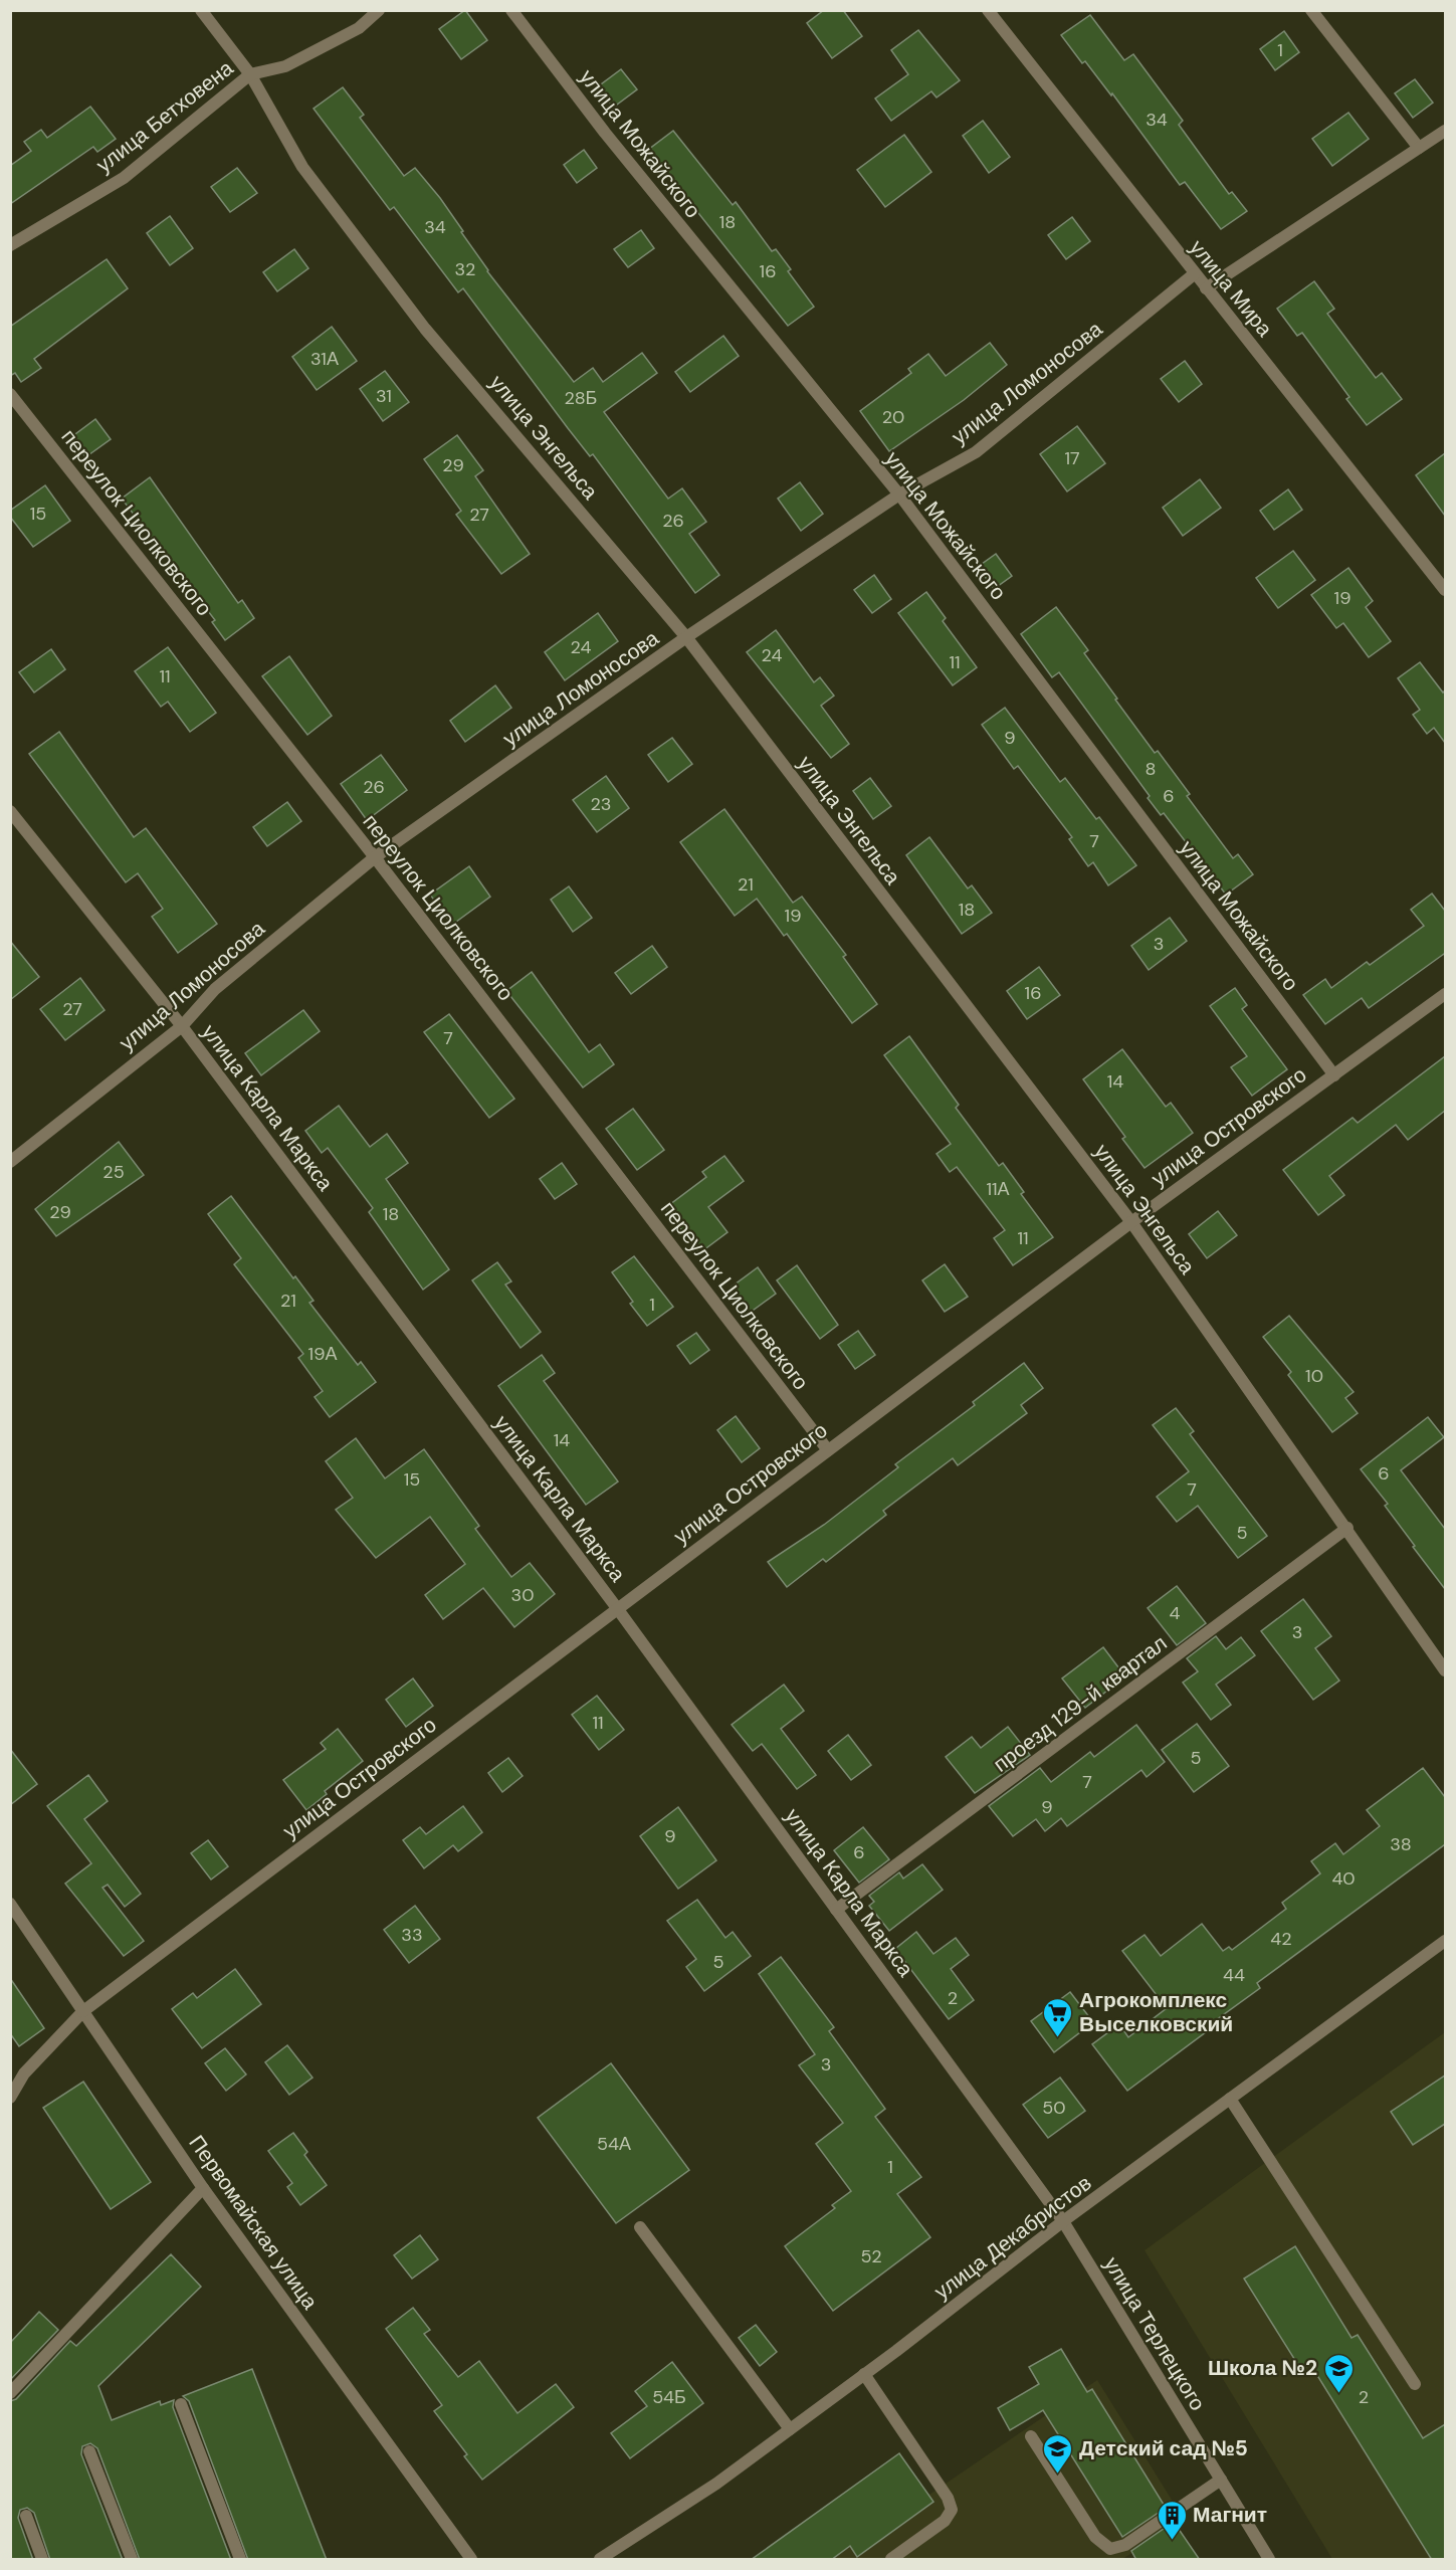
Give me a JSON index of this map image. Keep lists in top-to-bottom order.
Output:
{
  "streets": {
    "street": [
      "улица Бетховена",
      "улица Можайского",
      "улица Мира",
      "улица Ломоносова",
      "улица Энгельса",
      "переулок Циолковского",
      "улица Карла Маркса",
      "улица Островского",
      "проезд 129-й квартал",
      "Первомайская улица",
      "улица Декабристов",
      "улица Терлецкого"
    ]
  },
  "crossings": [
    ["улица Бетховена", "улица Энгельса"],
    ["улица Можайского", "улица Ломоносова"],
    ["улица Можайского", "улица Островского"],
    ["улица Мира", "улица Ломоносова"],
    ["улица Ломоносова", "улица Энгельса"],
    ["улица Ломоносова", "переулок Циолковского"],
    ["улица Ломоносова", "улица Карла Маркса"],
    ["улица Энгельса", "улица Островского"],
    ["улица Энгельса", "проезд 129-й квартал"],
    ["переулок Циолковского", "улица Островского"],
    ["улица Карла Маркса", "улица Островского"],
    ["улица Карла Маркса", "проезд 129-й квартал"],
    ["улица Карла Маркса", "улица Декабристов"],
    ["улица Карла Маркса", "улица Терлецкого"],
    ["улица Островского", "Первомайская улица"],
    ["улица Декабристов", "улица Терлецкого"]
  ],
  "places": {
    "supermarket": ["Агрокомплекс Выселковский"],
    "school or university": ["Школа №2", "Детский сад №5"],
    "building": ["Магнит"]
  },
  "house_numbers": [
    "1",
    "34",
    "18",
    "34",
    "32",
    "16",
    "31А",
    "31",
    "28Б",
    "20",
    "17",
    "29",
    "15",
    "27",
    "26",
    "19",
    "24",
    "24",
    "11",
    "11",
    "9",
    "8",
    "26",
    "6",
    "23",
    "7",
    "21",
    "18",
    "19",
    "3",
    "16",
    "27",
    "7",
    "14",
    "25",
    "11А",
    "29",
    "18",
    "11",
    "21",
    "1",
    "19А",
    "10",
    "14",
    "6",
    "15",
    "7",
    "5",
    "30",
    "4",
    "3",
    "11",
    "5",
    "7",
    "9",
    "9",
    "38",
    "6",
    "40",
    "33",
    "42",
    "5",
    "44",
    "2",
    "3",
    "50",
    "54А",
    "1",
    "52",
    "54Б",
    "2"
  ]
}
